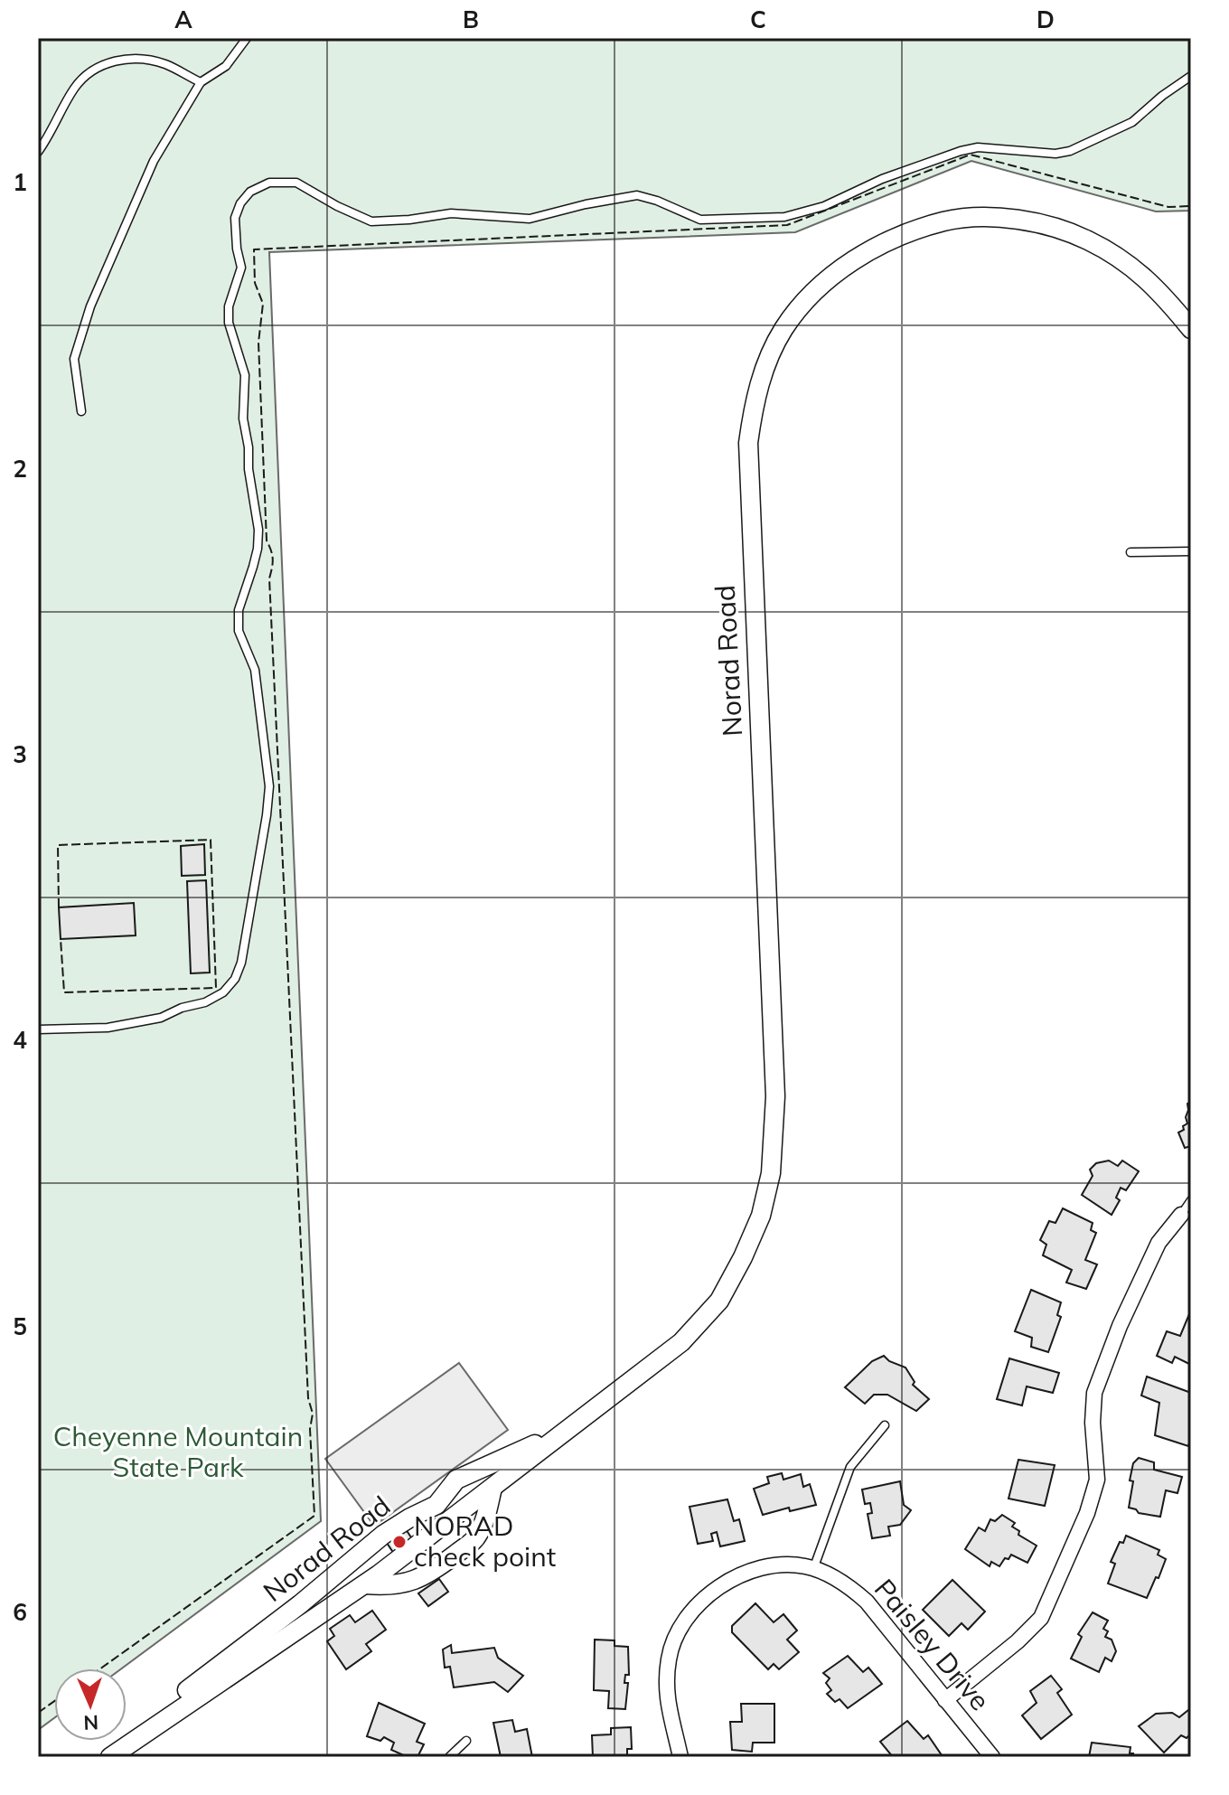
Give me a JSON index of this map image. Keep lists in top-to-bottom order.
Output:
{
  "streets": {
    "street": ["Norad Road", "Paisley Drive"]
  },
  "parks": ["Cheyenne Mountain State Park"],
  "places": ["NORAD check point"],
  "north": "bottom",
  "grid": {
    "columns": [
      "A",
      "B",
      "C",
      "D"
    ],
    "rows": [
      "1",
      "2",
      "3",
      "4",
      "5",
      "6"
    ]
  }
}
